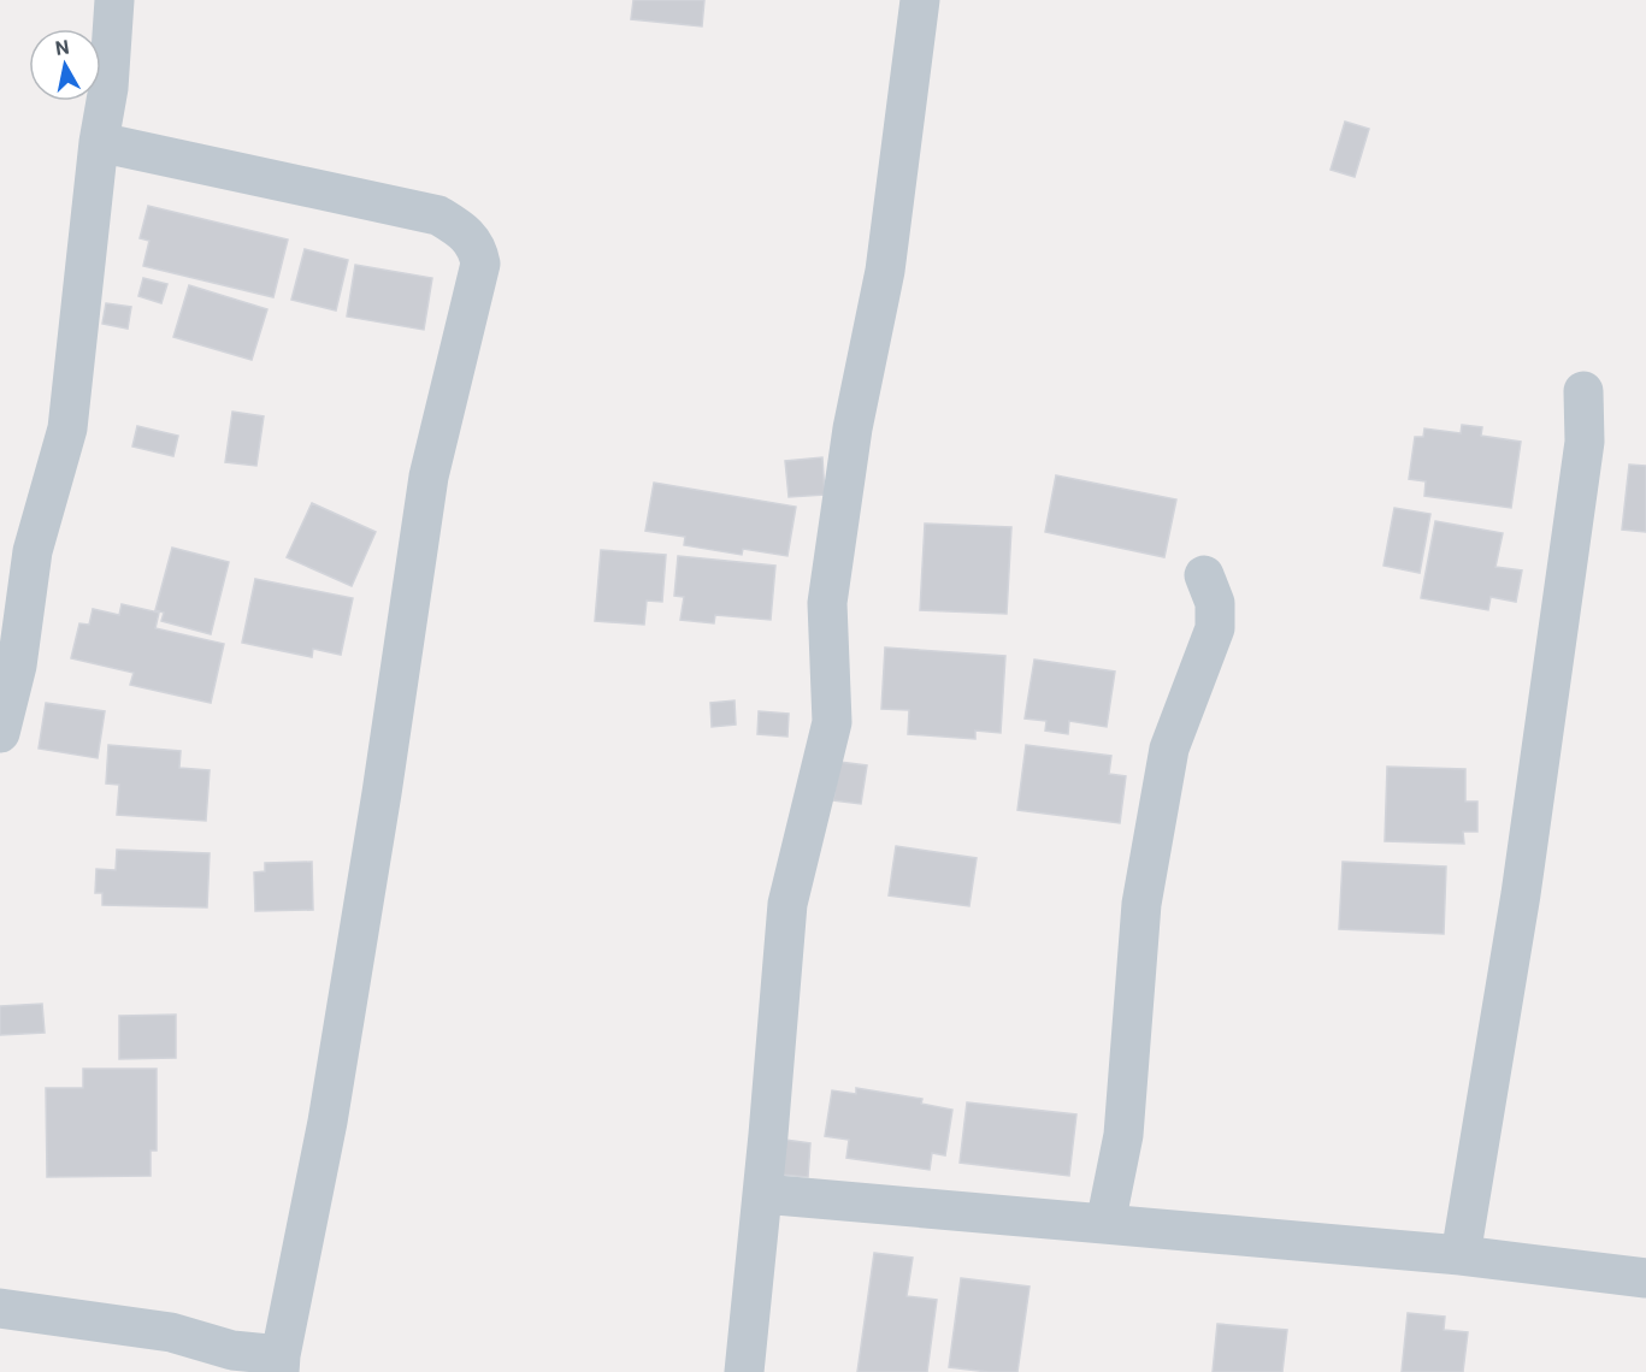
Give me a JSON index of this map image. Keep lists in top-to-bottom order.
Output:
{
  "north": "top"
}
